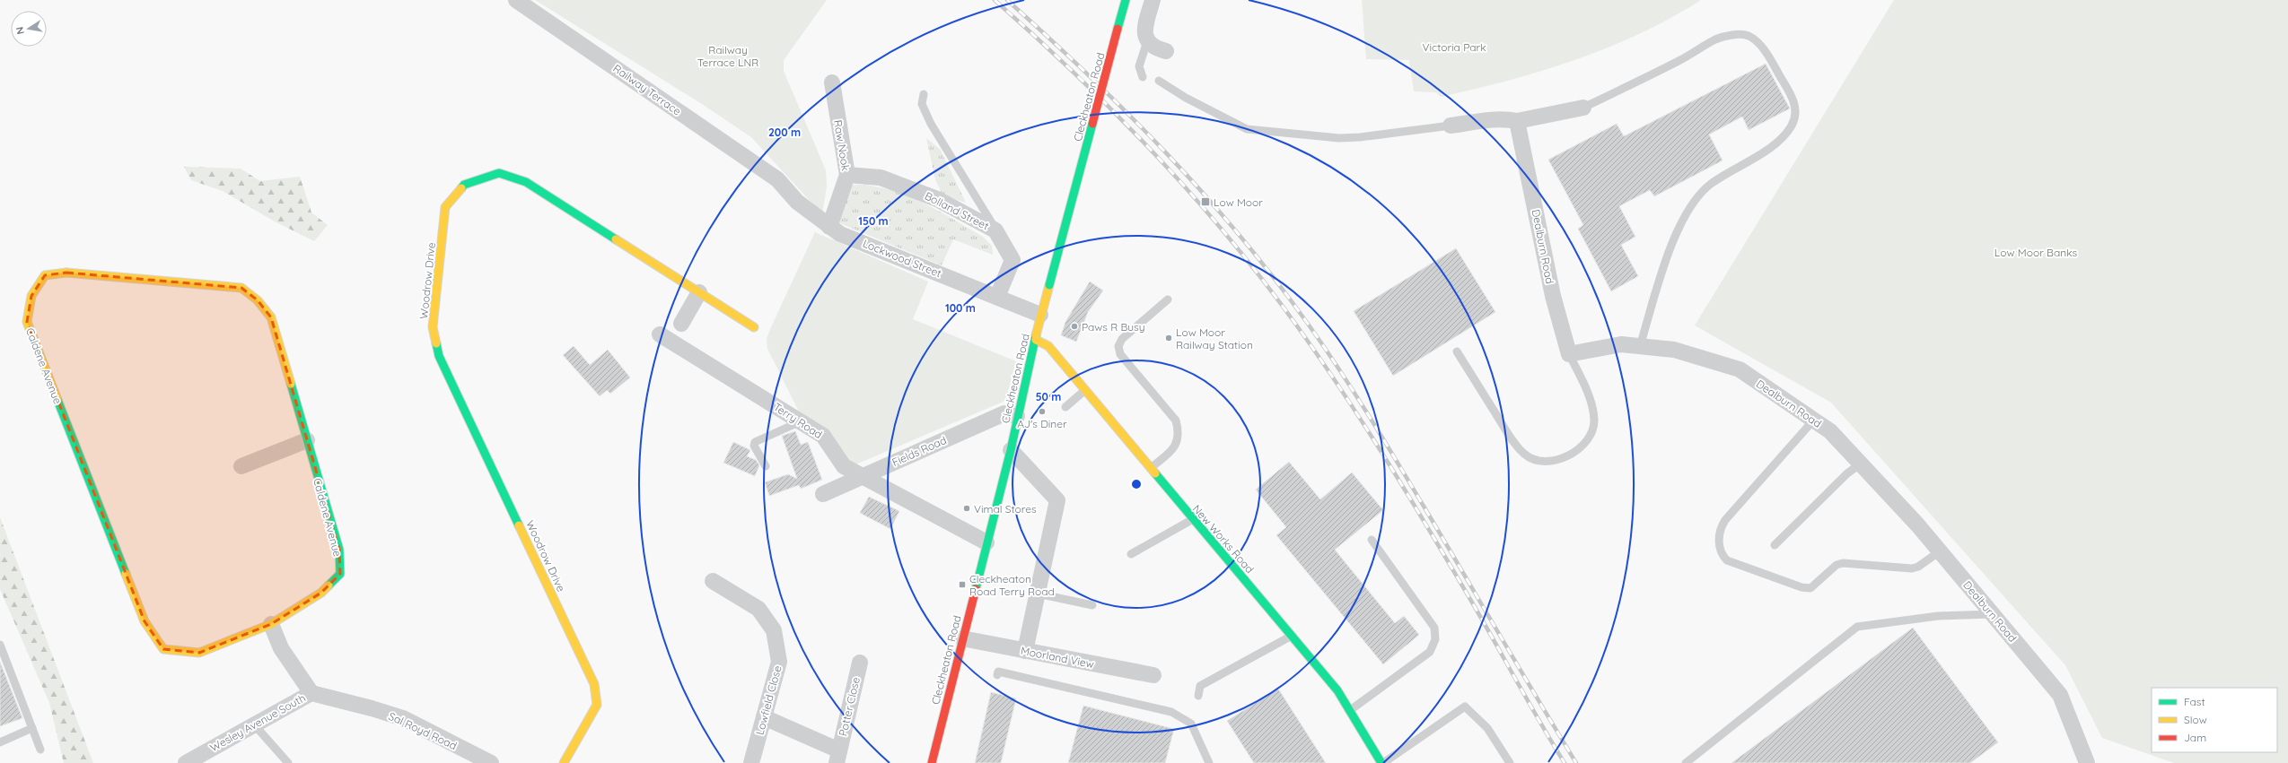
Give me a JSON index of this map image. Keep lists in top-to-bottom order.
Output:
{
  "streets": {
    "street": [
      "Railway Terrace",
      "Cleckheaton Road",
      "Raw Nook",
      "Bolland Street",
      "Dealburn Road",
      "Lockwood Street",
      "Woodrow Drive",
      "Caldene Avenue",
      "Terry Road",
      "Fields Road",
      "New Works Road",
      "Moorland View",
      "Lowfield Close",
      "Potter Close",
      "Wesley Avenue South",
      "Sal Royd Road"
    ]
  },
  "crossings": [
    ["Railway Terrace", "Lockwood Street"],
    ["Cleckheaton Road", "Lockwood Street"],
    ["Cleckheaton Road", "Terry Road"],
    ["Cleckheaton Road", "Fields Road"],
    ["Cleckheaton Road", "New Works Road"],
    ["Cleckheaton Road", "Moorland View"],
    ["Raw Nook", "Bolland Street"],
    ["Raw Nook", "Lockwood Street"],
    ["Bolland Street", "Lockwood Street"],
    ["Terry Road", "Fields Road"],
    ["Lowfield Close", "Potter Close"],
    ["Wesley Avenue South", "Sal Royd Road"]
  ],
  "parks": ["Victoria Park", "Railway Terrace LNR", "Low Moor Banks"],
  "places": {
    "transit": ["Low Moor", "Cleckheaton Road Terry Road"],
    "other": [
      "Paws R Busy",
      "Low Moor Railway Station",
      "AJ's Diner",
      "Vimal Stores"
    ]
  },
  "legend": ["Fast", "Slow", "Jam"],
  "north": "left",
  "rings": [
    "200 m",
    "150 m",
    "100 m",
    "50 m"
  ]
}
